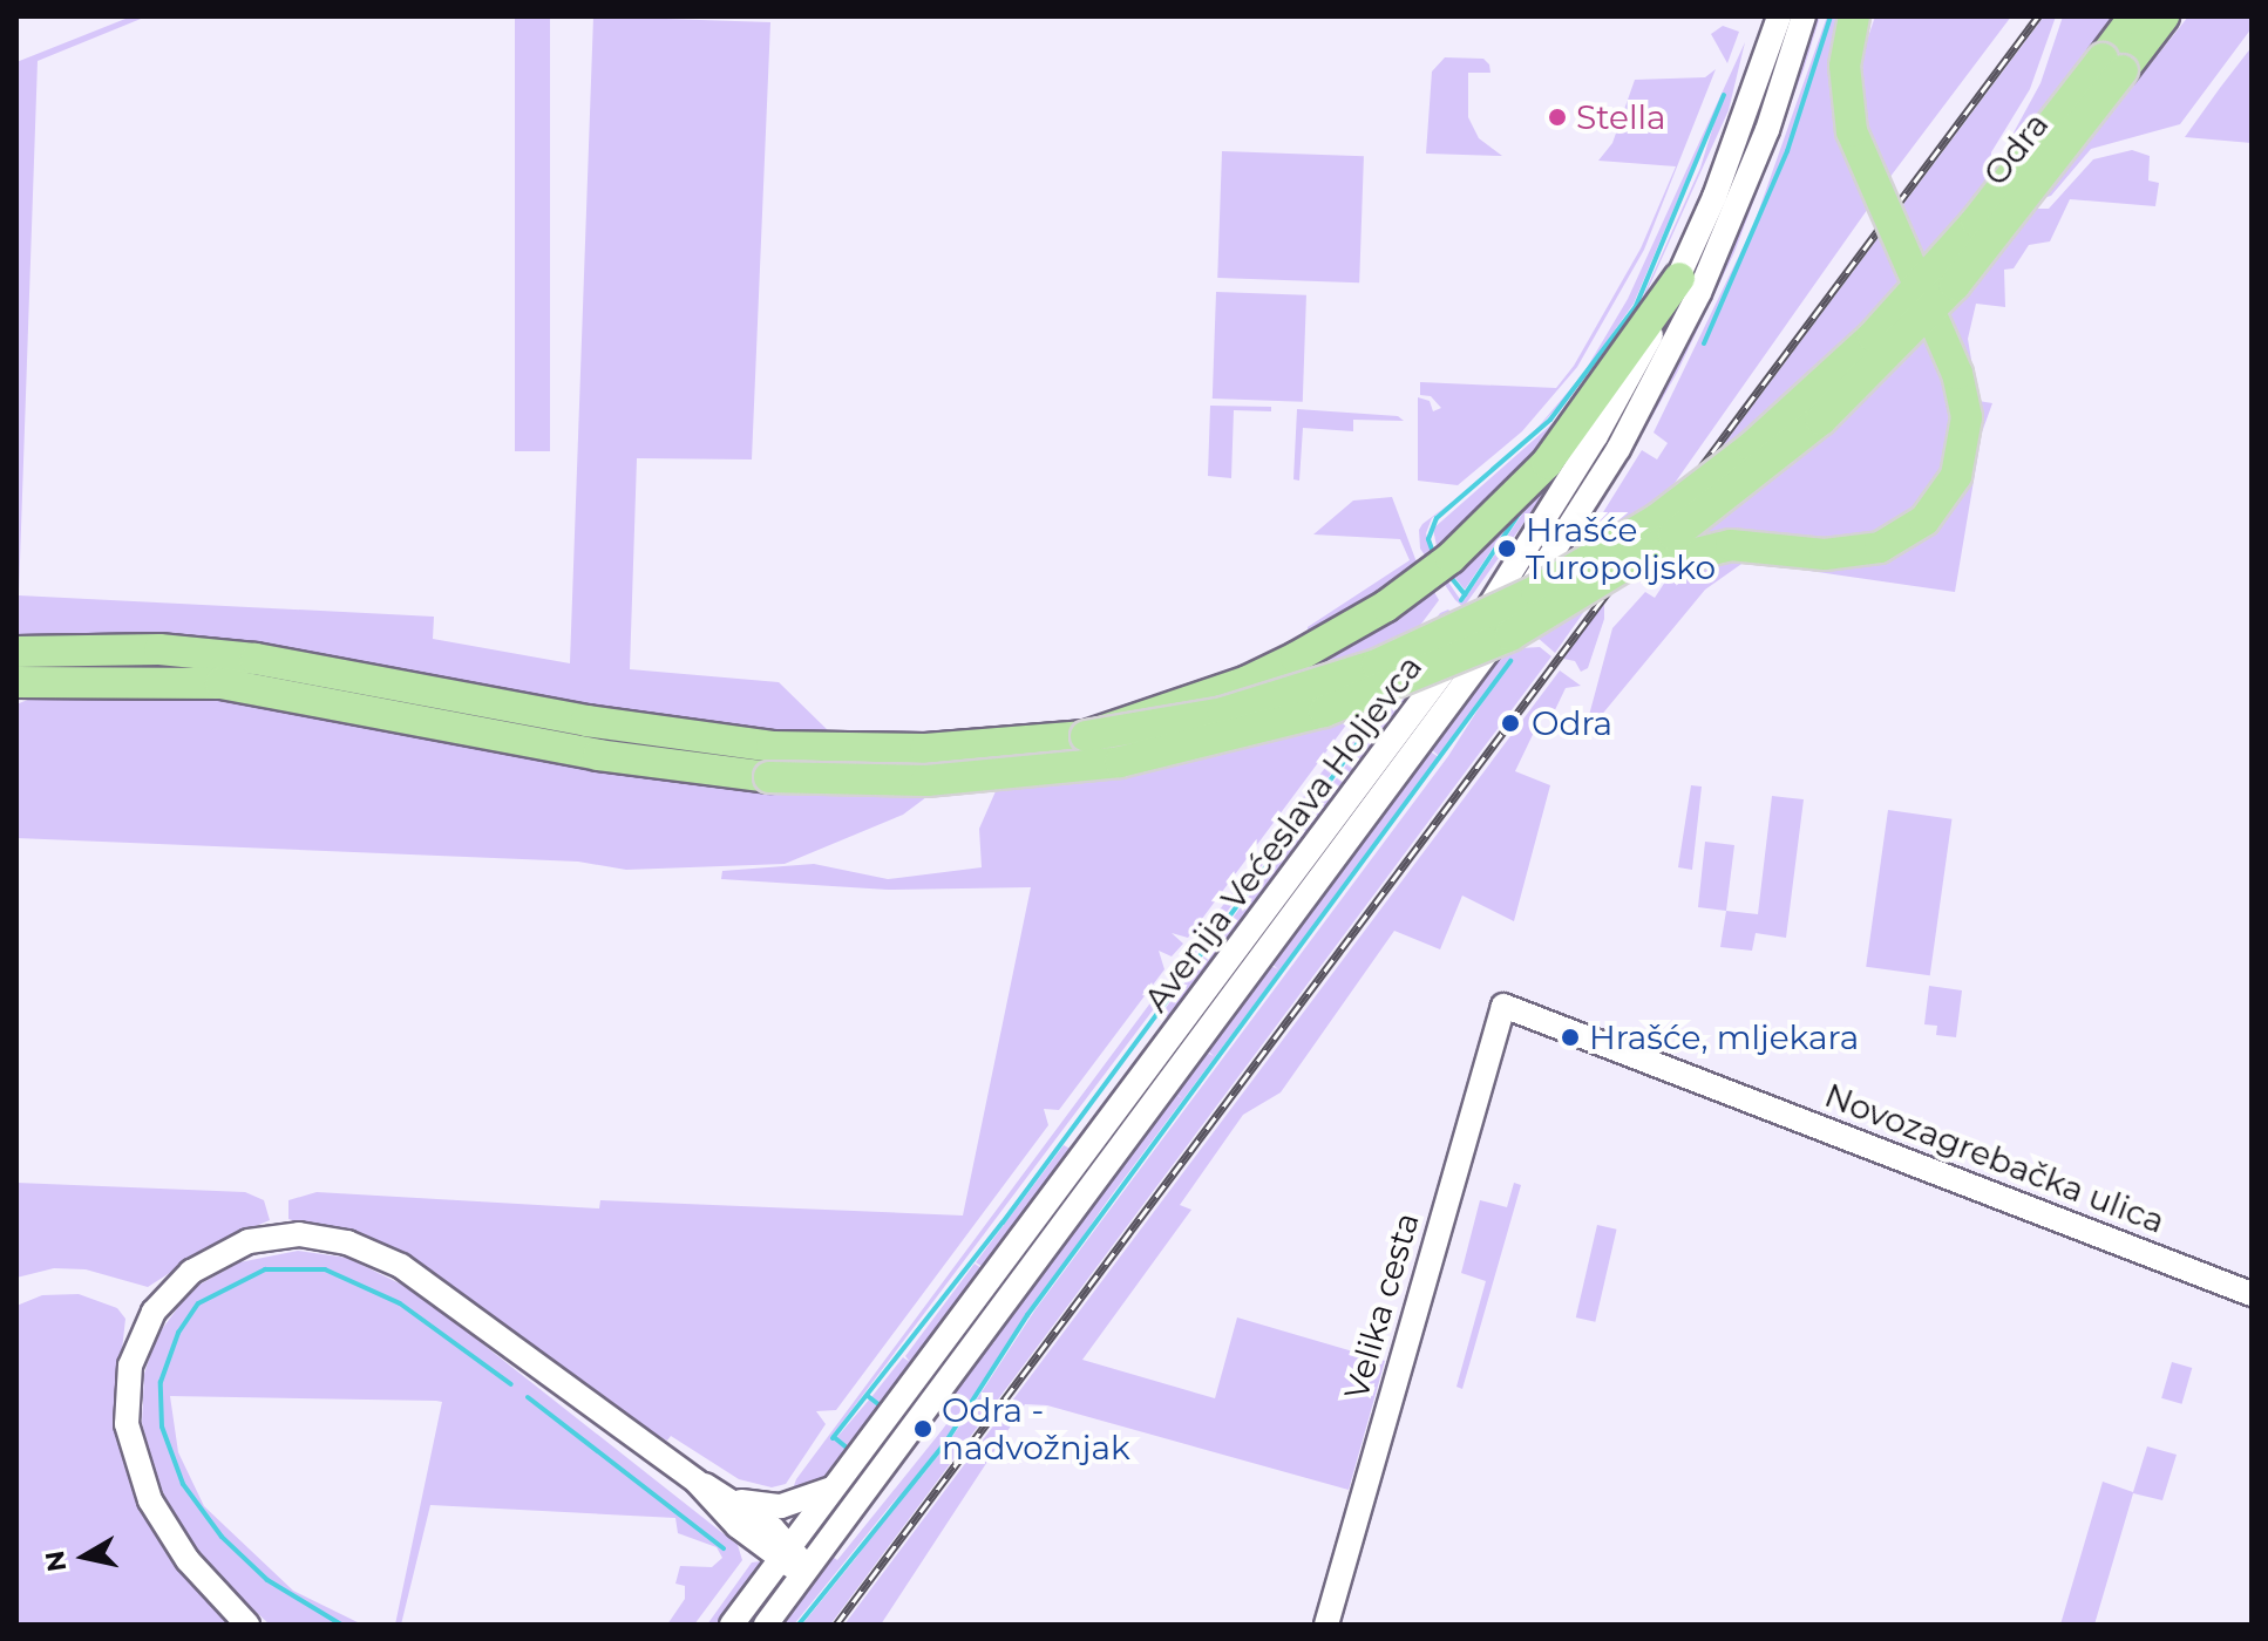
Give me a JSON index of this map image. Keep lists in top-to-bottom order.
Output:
{
  "streets": {
    "highway": ["Odra"],
    "main road": ["Avenija Većeslava Holjevca", "Novozagrebačka ulica", "Velika cesta"]
  },
  "crossings": [
    ["Novozagrebačka ulica", "Velika cesta"]
  ],
  "places": [
    "Stella",
    "Hrašće Turopoljsko",
    "Odra",
    "Hrašće, mljekara",
    "Odra - nadvožnjak"
  ],
  "north": "left"
}
